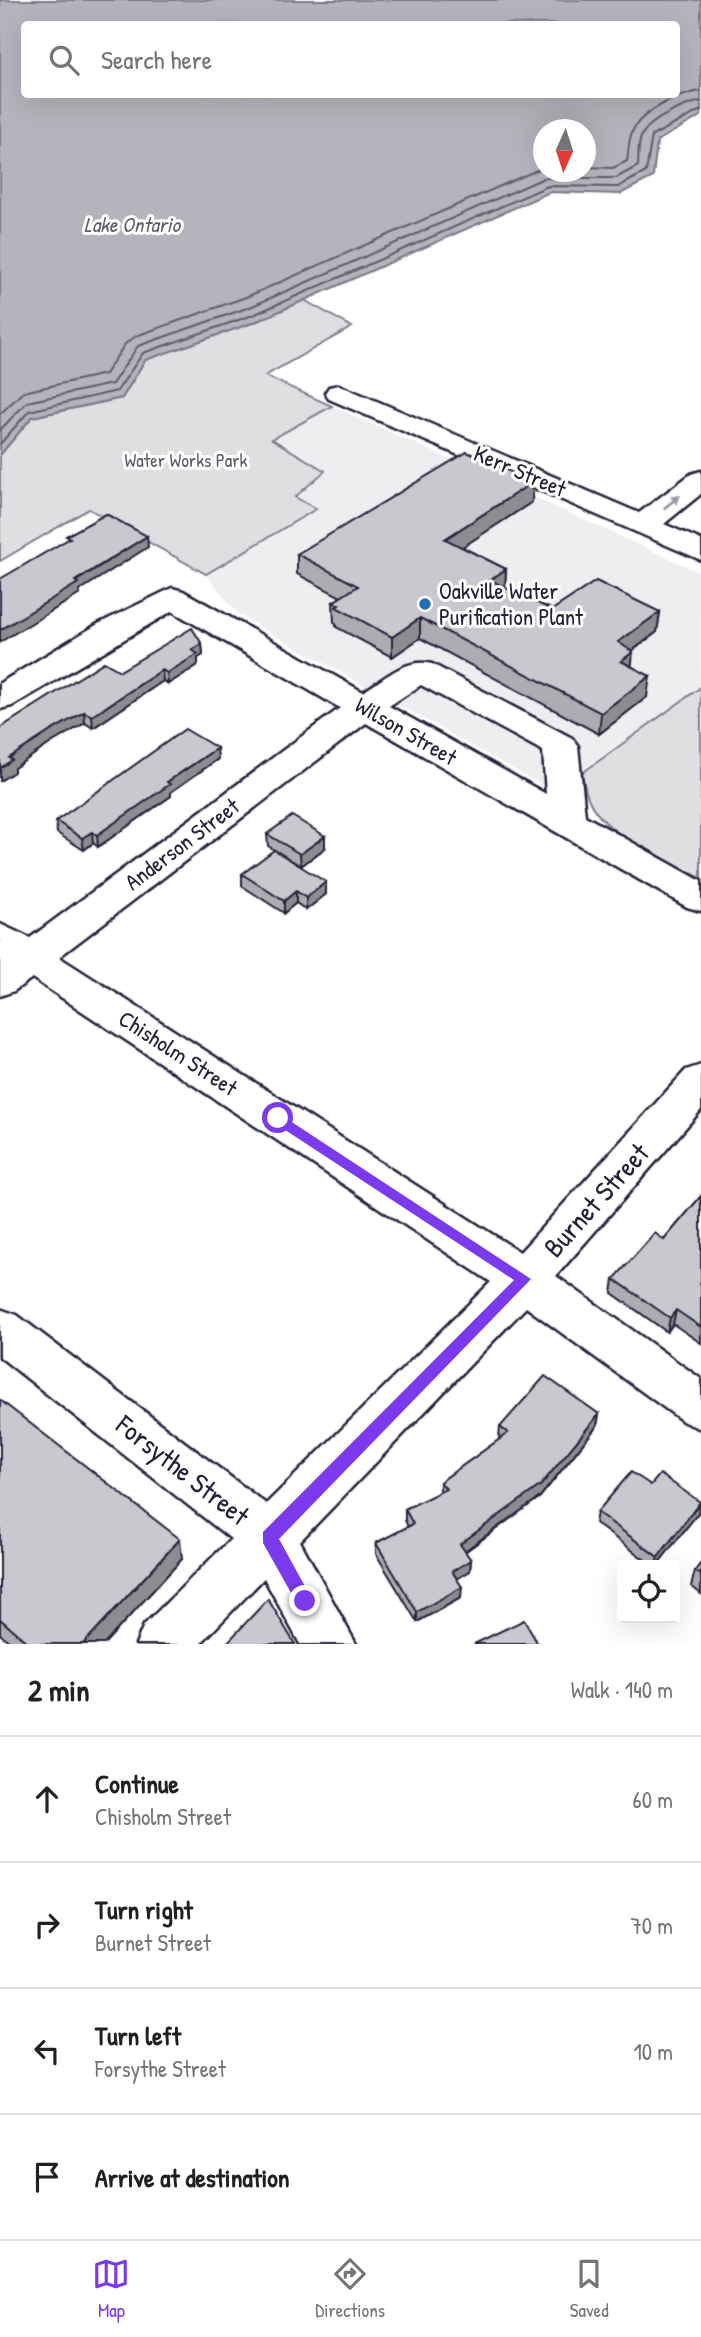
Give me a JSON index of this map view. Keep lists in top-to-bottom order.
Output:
{
  "streets": {
    "street": [
      "Kerr Street",
      "Wilson Street",
      "Anderson Street",
      "Chisholm Street",
      "Burnet Street",
      "Forsythe Street"
    ]
  },
  "crossings": [
    ["Wilson Street", "Anderson Street"],
    ["Anderson Street", "Chisholm Street"],
    ["Chisholm Street", "Burnet Street"],
    ["Burnet Street", "Forsythe Street"]
  ],
  "water": ["Lake Ontario"],
  "parks": ["Water Works Park"],
  "places": ["Oakville Water Purification Plant"],
  "north": "bottom",
  "page": {
    "search": "Search here",
    "heading": ["2 min", "Walk · 140 m"],
    "list": [
      ["Continue", "Chisholm Street", "60 m"],
      ["Turn right", "Burnet Street", "70 m"],
      ["Turn left", "Forsythe Street", "10 m"],
      "Arrive at destination"
    ],
    "nav": ["Map", "Directions", "Saved"]
  }
}
